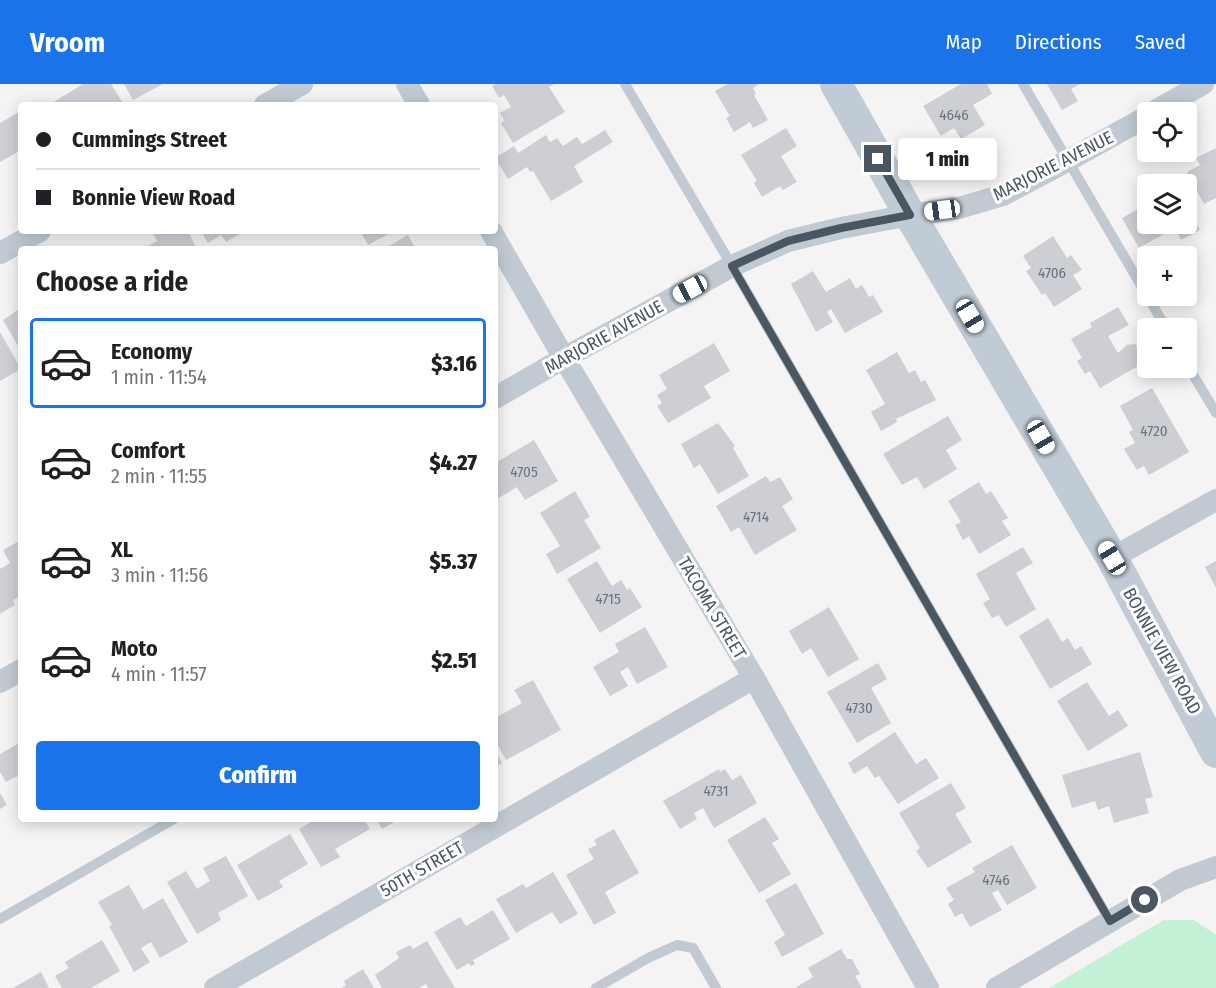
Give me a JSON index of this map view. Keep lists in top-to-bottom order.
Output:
{
  "streets": {
    "street": [
      "MARJORIE AVENUE",
      "TACOMA STREET",
      "BONNIE VIEW ROAD",
      "50TH STREET"
    ]
  },
  "crossings": [
    ["MARJORIE AVENUE", "TACOMA STREET"],
    ["MARJORIE AVENUE", "BONNIE VIEW ROAD"],
    ["TACOMA STREET", "50TH STREET"]
  ],
  "house_numbers": [
    "4646",
    "4706",
    "4720",
    "4705",
    "4714",
    "4715",
    "4730",
    "4731",
    "4746"
  ],
  "page": {
    "header": "Vroom",
    "nav": ["Map", "Directions", "Saved"],
    "map_buttons": ["+", "−"],
    "banner": ["Cummings Street", "Bonnie View Road"],
    "bubble": "1 min",
    "heading": "Choose a ride",
    "list": [
      {
        "name": "Economy",
        "note": "1 min · 11:54",
        "value": "$3.16"
      },
      {
        "name": "Comfort",
        "note": "2 min · 11:55",
        "value": "$4.27"
      },
      {
        "name": "XL",
        "note": "3 min · 11:56",
        "value": "$5.37"
      },
      {
        "name": "Moto",
        "note": "4 min · 11:57",
        "value": "$2.51"
      }
    ],
    "buttons": "Confirm"
  }
}
